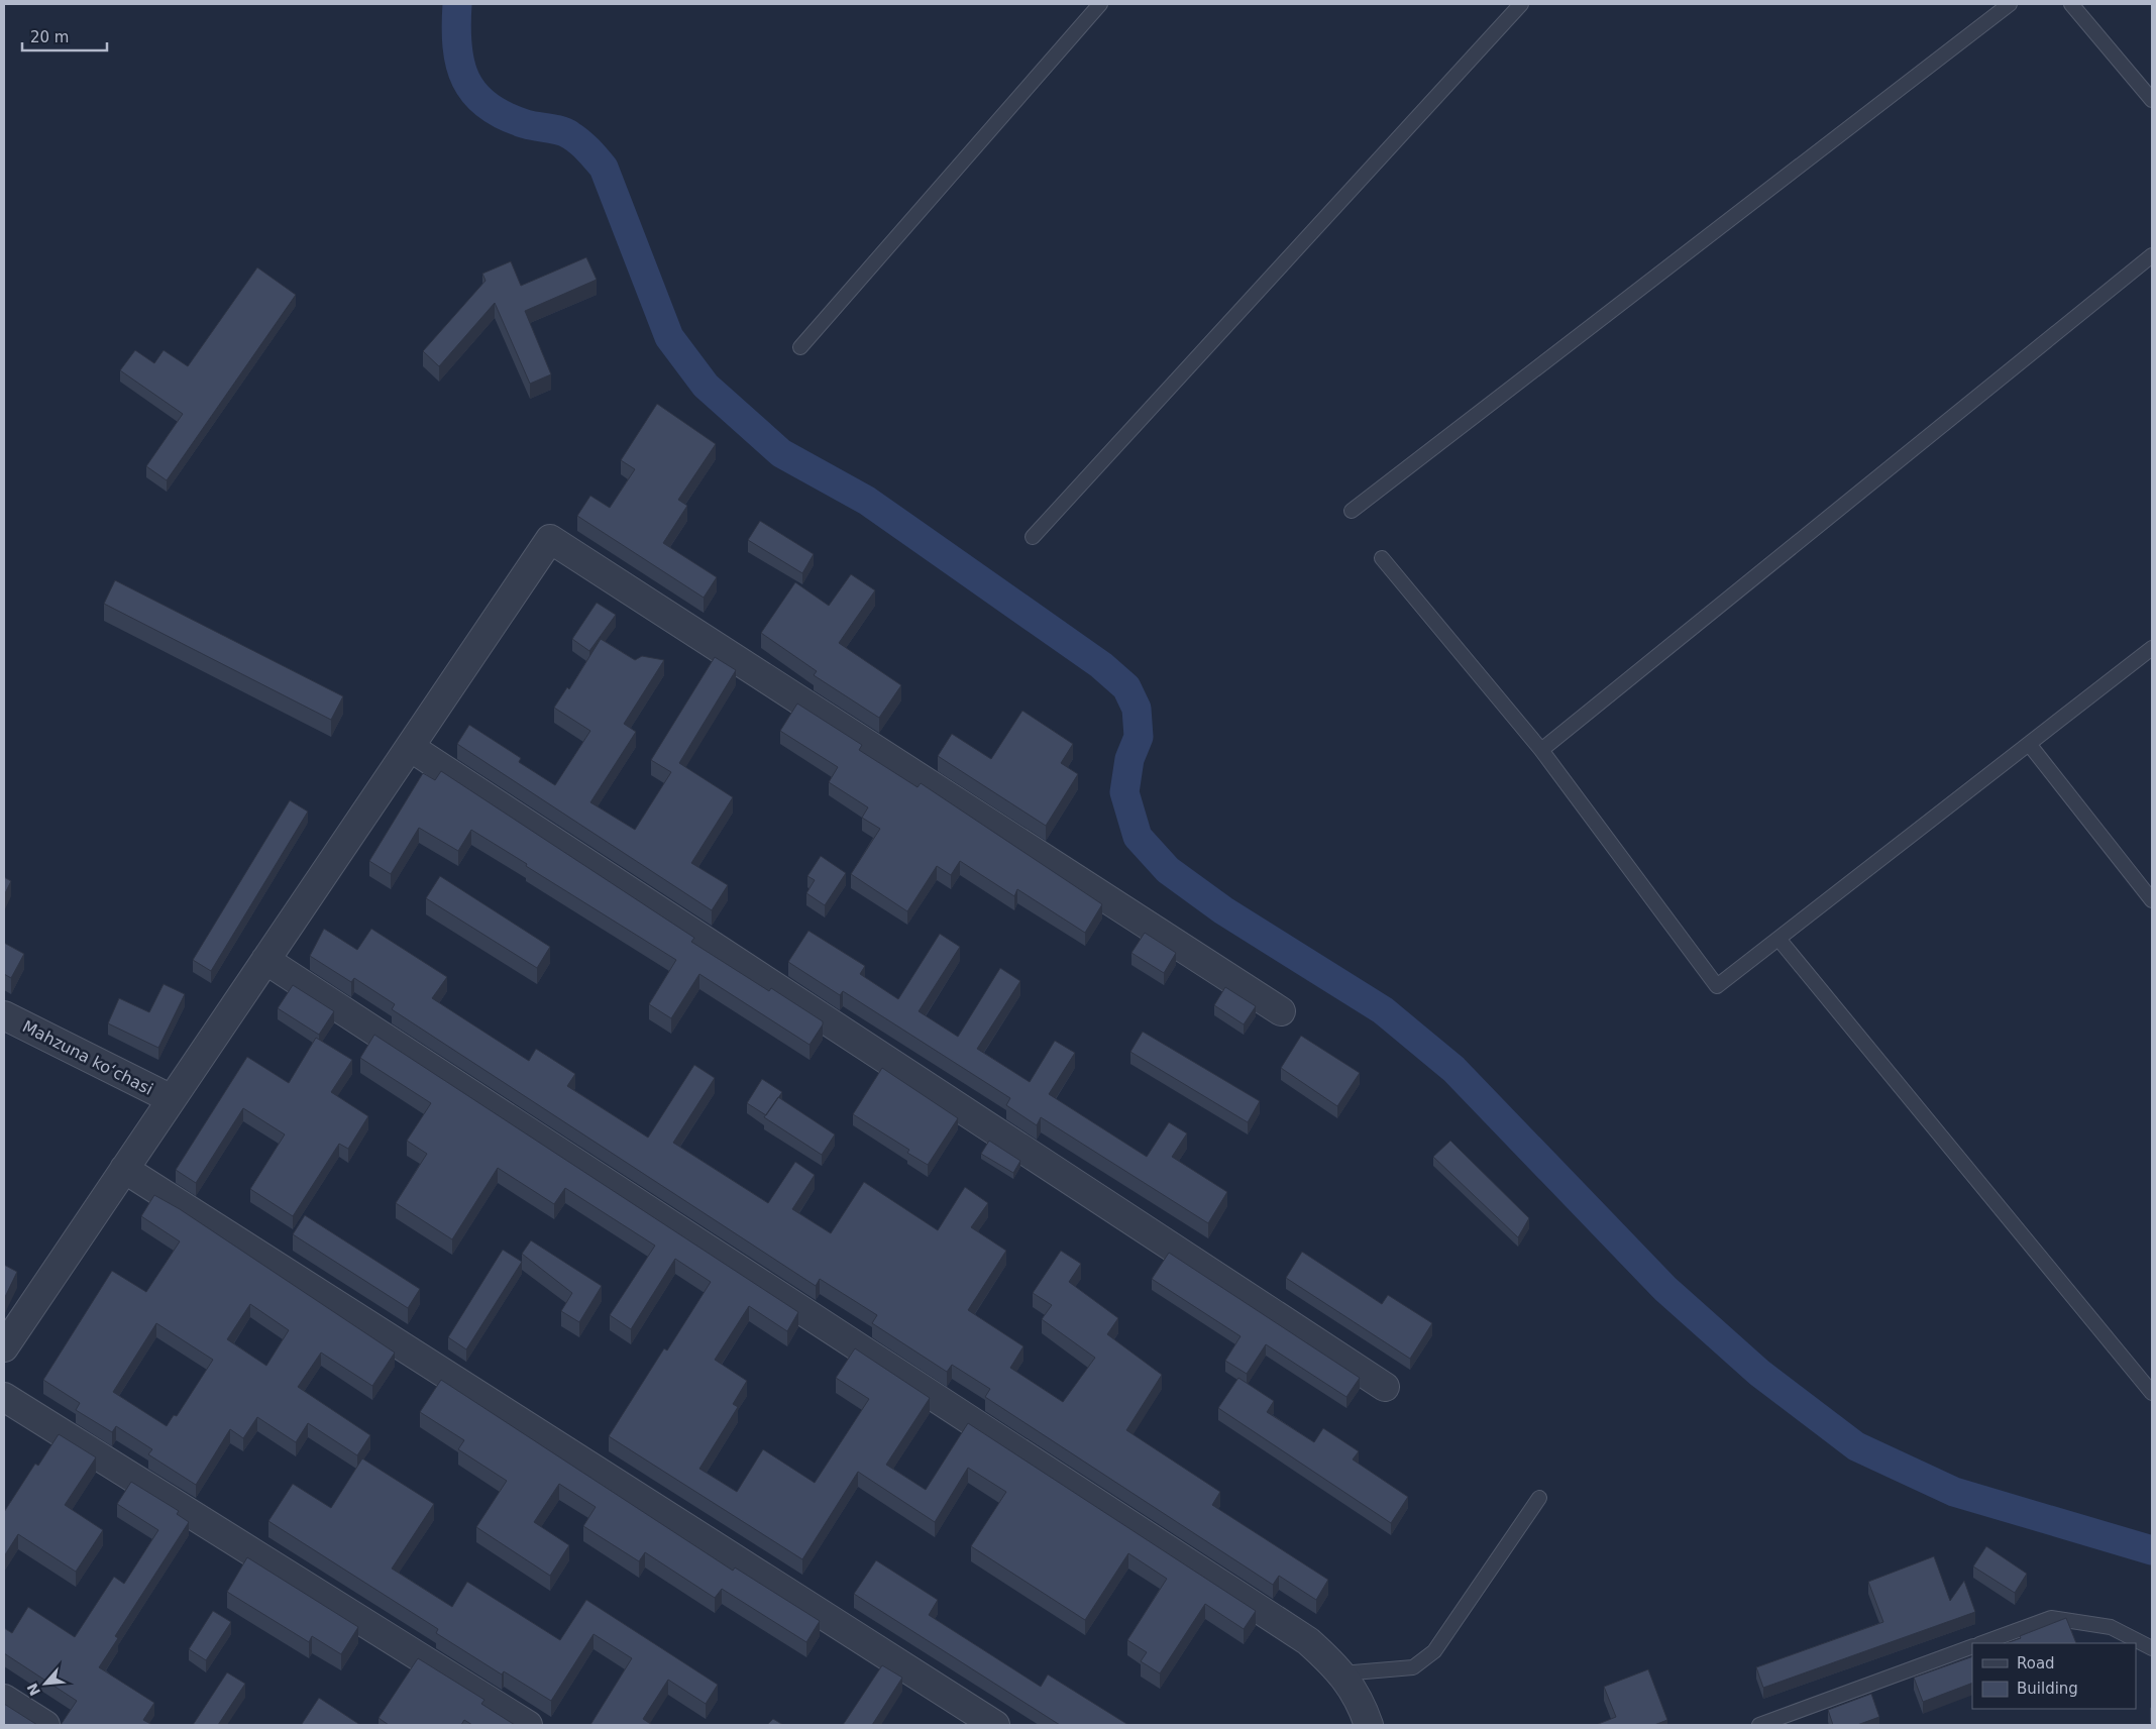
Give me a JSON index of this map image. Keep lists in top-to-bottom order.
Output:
{
  "streets": {
    "street": ["Mahzuna koʻchasi"]
  },
  "legend": ["Road", "Building"],
  "scale_bar": "20 m",
  "north": "bottom left"
}
